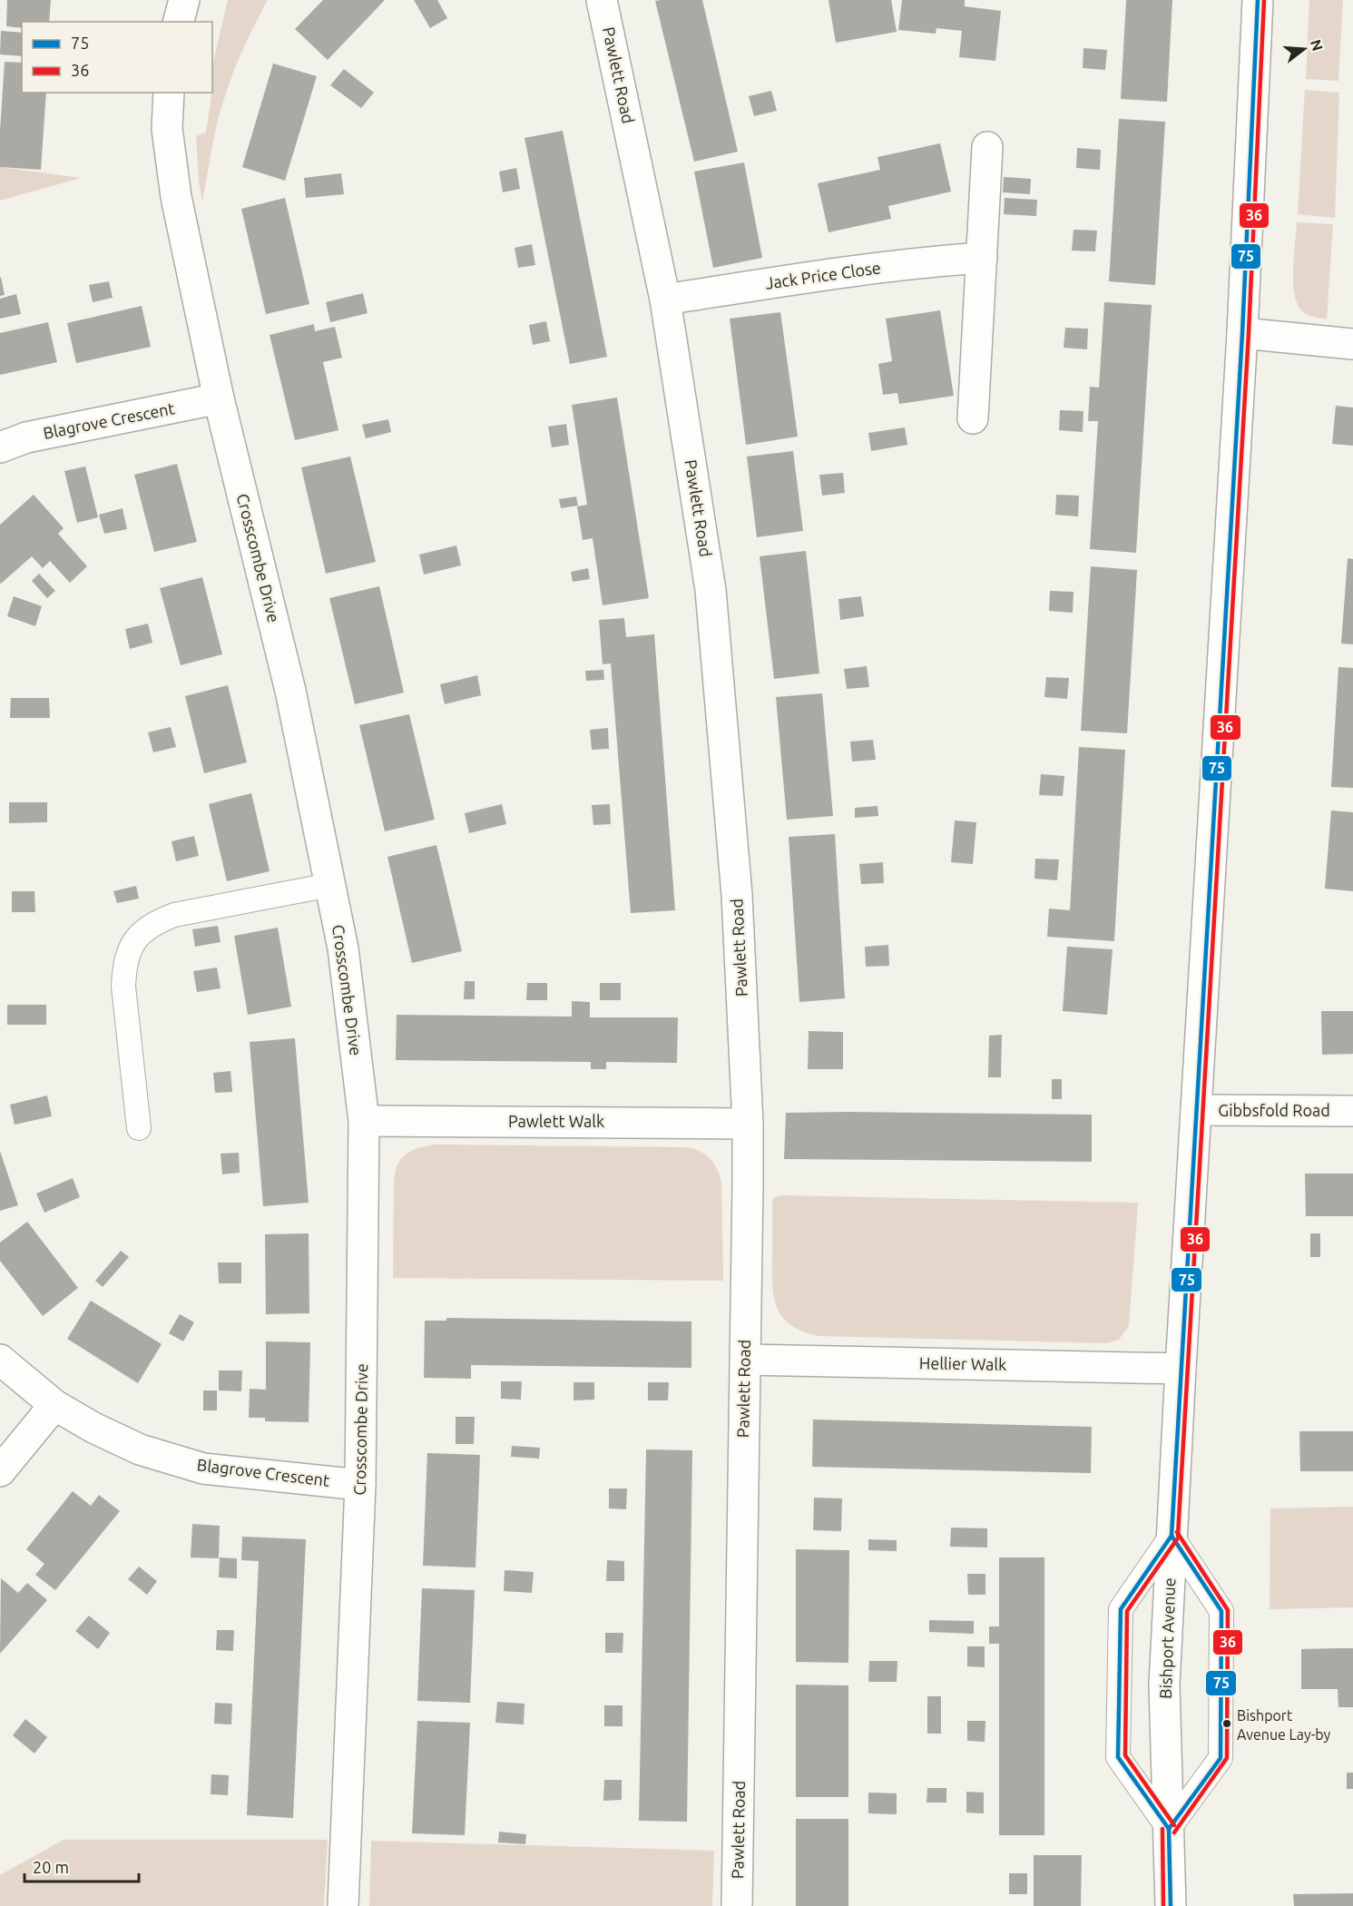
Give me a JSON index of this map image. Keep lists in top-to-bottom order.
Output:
{
  "streets": {
    "street": [
      "Pawlett Road",
      "Jack Price Close",
      "Blagrove Crescent",
      "Crosscombe Drive",
      "Gibbsfold Road",
      "Pawlett Walk",
      "Hellier Walk",
      "Bishport Avenue"
    ]
  },
  "crossings": [
    ["Pawlett Road", "Jack Price Close"],
    ["Pawlett Road", "Pawlett Walk"],
    ["Pawlett Road", "Hellier Walk"],
    ["Blagrove Crescent", "Crosscombe Drive"],
    ["Crosscombe Drive", "Pawlett Walk"],
    ["Gibbsfold Road", "Bishport Avenue"],
    ["Hellier Walk", "Bishport Avenue"]
  ],
  "places": ["Bishport Avenue Lay-by"],
  "lines": ["transit line 75", "transit line 36"],
  "legend": ["75", "36"],
  "scale_bar": "20 m",
  "north": "right"
}
